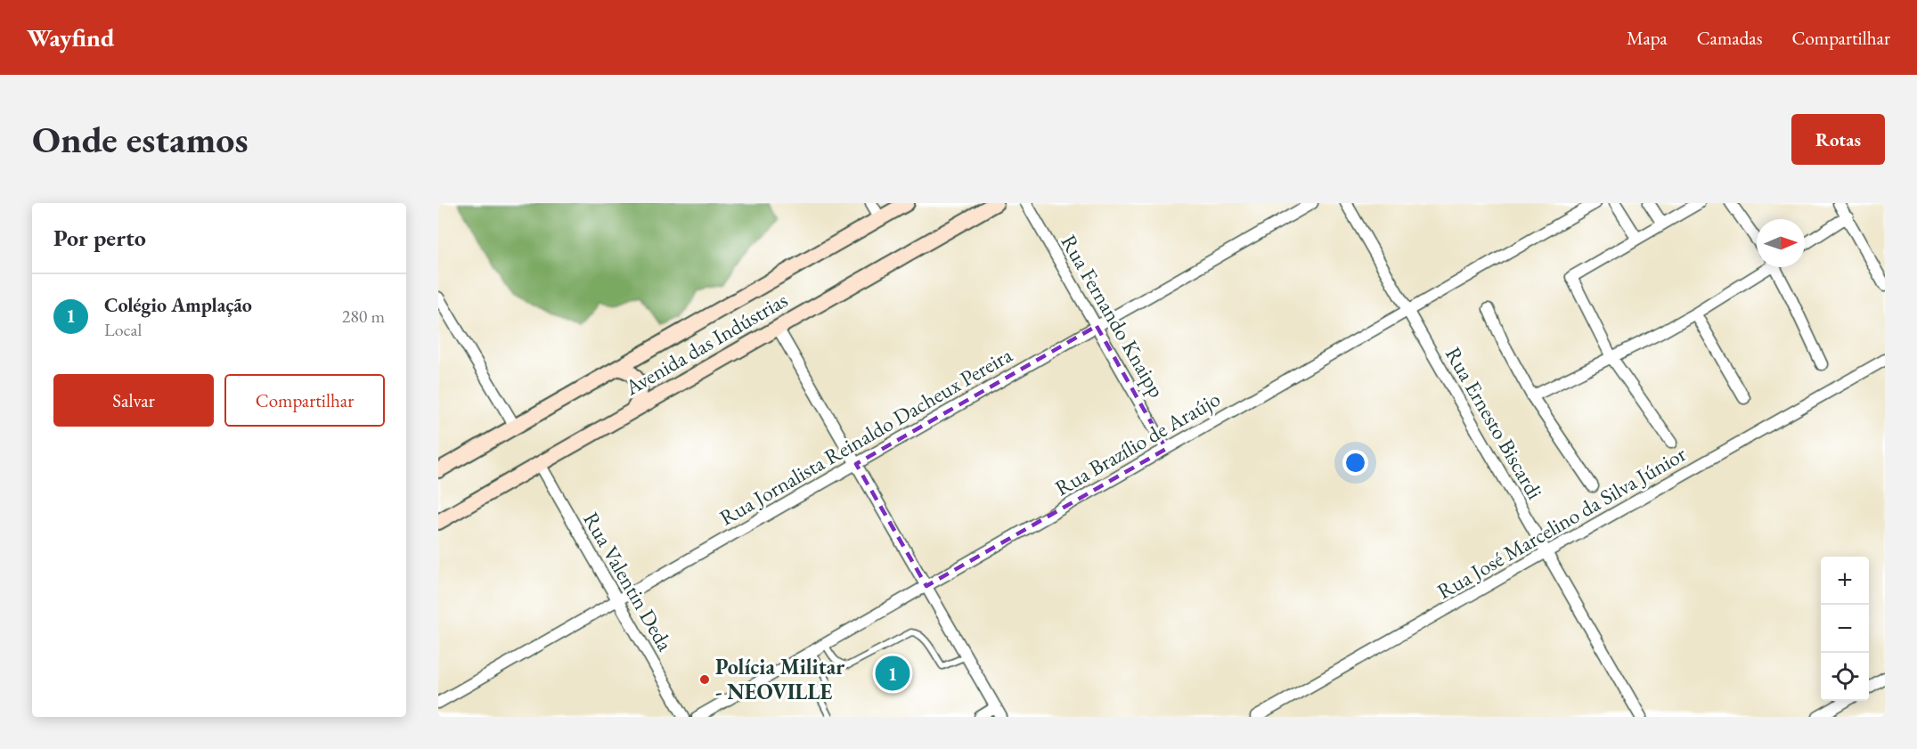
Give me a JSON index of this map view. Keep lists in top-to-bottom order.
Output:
{
  "streets": {
    "main road": ["Avenida das Indústrias"],
    "street": [
      "Rua Fernando Knaipp",
      "Rua Ernesto Biscardi",
      "Rua Jornalista Reinaldo Dacheux Pereira",
      "Rua Brazílio de Araújo",
      "Rua José Marcelino da Silva Júnior",
      "Rua Valentin Deda"
    ]
  },
  "crossings": [
    ["Rua Fernando Knaipp", "Rua Jornalista Reinaldo Dacheux Pereira"],
    ["Rua Fernando Knaipp", "Rua Brazílio de Araújo"],
    ["Avenida das Indústrias", "Rua Valentin Deda"],
    ["Rua Ernesto Biscardi", "Rua Brazílio de Araújo"],
    ["Rua Ernesto Biscardi", "Rua José Marcelino da Silva Júnior"],
    ["Rua Jornalista Reinaldo Dacheux Pereira", "Rua Valentin Deda"]
  ],
  "places": ["Polícia Militar - NEOVILLE"],
  "north": "right",
  "page": {
    "header": "Wayfind",
    "nav": ["Mapa", "Camadas", "Compartilhar"],
    "buttons": [
      "Rotas",
      ["Salvar", "Compartilhar"]
    ],
    "title": "Onde estamos",
    "heading": "Por perto",
    "list": [
      {
        "mark": "1",
        "name": "Colégio Amplação",
        "note": "Local",
        "value": "280 m"
      }
    ],
    "map_buttons": ["+", "−"],
    "pins": "1"
  }
}
